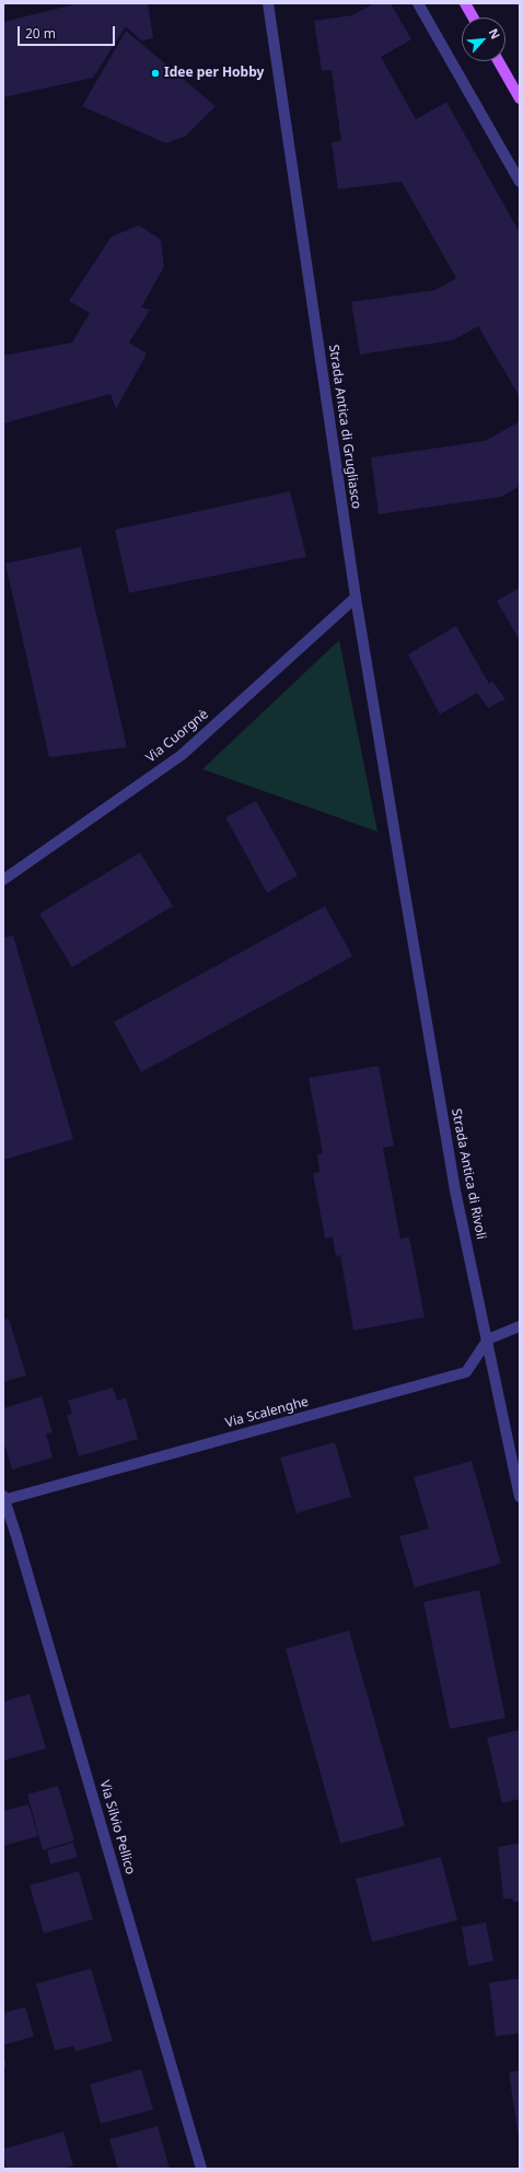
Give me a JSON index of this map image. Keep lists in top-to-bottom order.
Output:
{
  "streets": {
    "street": [
      "Strada Antica di Grugliasco",
      "Via Cuorgnè",
      "Strada Antica di Rivoli",
      "Via Scalenghe",
      "Via Silvio Pellico"
    ]
  },
  "crossings": [
    ["Strada Antica di Grugliasco", "Via Cuorgnè"],
    ["Strada Antica di Grugliasco", "Strada Antica di Rivoli"],
    ["Strada Antica di Rivoli", "Via Scalenghe"],
    ["Via Scalenghe", "Via Silvio Pellico"]
  ],
  "places": ["Idee per Hobby"],
  "scale_bar": "20 m",
  "north": "top right"
}
